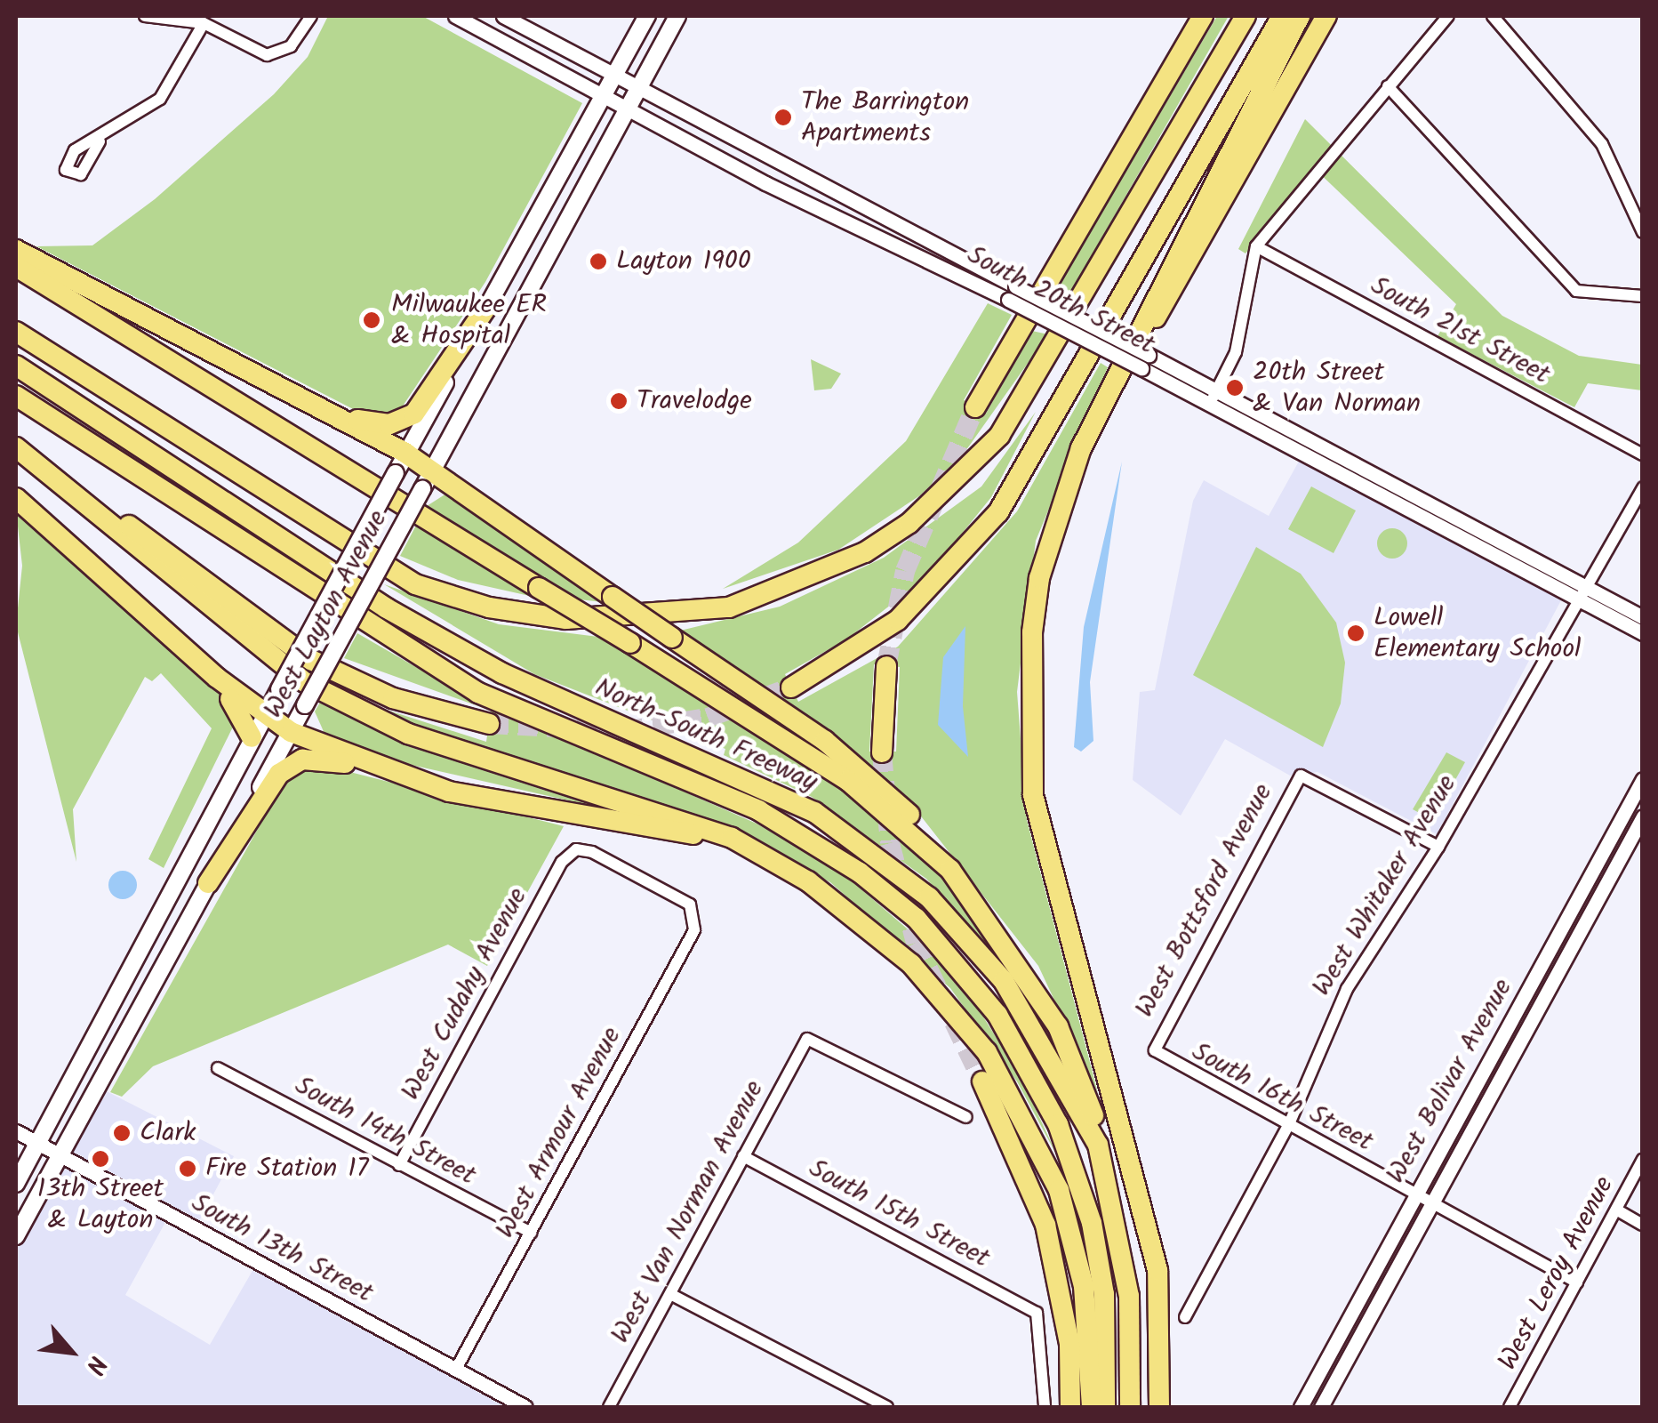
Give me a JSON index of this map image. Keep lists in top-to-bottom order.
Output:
{
  "streets": {
    "highway": ["North-South Freeway"],
    "main road": ["West Layton Avenue"],
    "street": [
      "South 20th Street",
      "South 21st Street",
      "West Whitaker Avenue",
      "West Bottsford Avenue",
      "West Cudahy Avenue",
      "West Bolivar Avenue",
      "South 16th Street",
      "South 14th Street",
      "West Armour Avenue",
      "West Van Norman Avenue",
      "South 15th Street",
      "South 13th Street",
      "West Leroy Avenue"
    ]
  },
  "crossings": [
    ["South 20th Street", "West Layton Avenue"],
    ["South 20th Street", "West Whitaker Avenue"],
    ["West Layton Avenue", "South 13th Street"],
    ["West Whitaker Avenue", "West Bottsford Avenue"],
    ["West Whitaker Avenue", "South 16th Street"],
    ["West Bottsford Avenue", "South 16th Street"],
    ["West Cudahy Avenue", "South 14th Street"],
    ["West Cudahy Avenue", "West Armour Avenue"],
    ["West Bolivar Avenue", "South 16th Street"],
    ["South 16th Street", "West Leroy Avenue"],
    ["South 14th Street", "West Armour Avenue"],
    ["West Armour Avenue", "South 13th Street"],
    ["West Van Norman Avenue", "South 15th Street"]
  ],
  "places": [
    "The Barrington Apartments",
    "Layton 1900",
    "Milwaukee ER & Hospital",
    "20th Street & Van Norman",
    "Travelodge",
    "Lowell Elementary School",
    "Clark",
    "13th Street & Layton",
    "Fire Station 17"
  ],
  "north": "bottom right"
}
